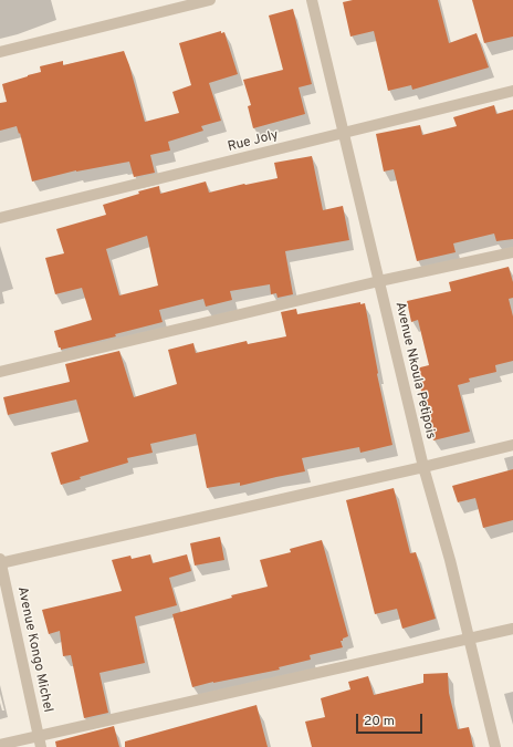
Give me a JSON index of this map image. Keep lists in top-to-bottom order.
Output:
{
  "streets": {
    "street": ["Rue Joly", "Avenue Nkoula Petipois", "Avenue Kongo Michel"]
  },
  "crossings": [
    ["Rue Joly", "Avenue Nkoula Petipois"]
  ],
  "scale_bar": "20 m"
}
